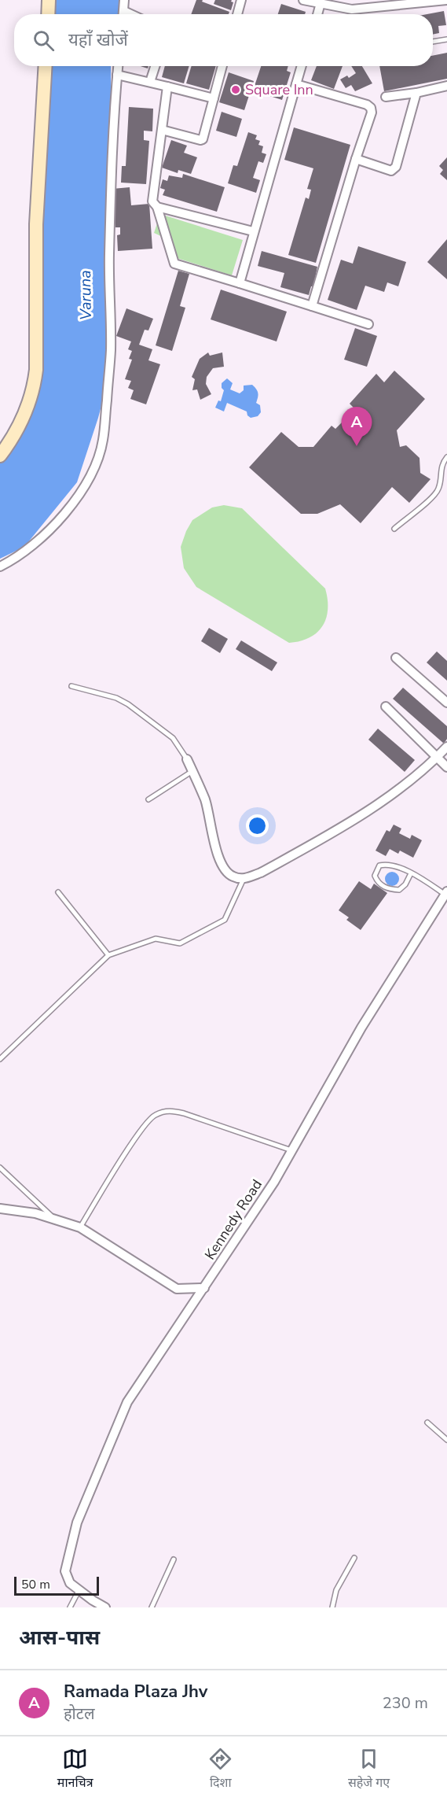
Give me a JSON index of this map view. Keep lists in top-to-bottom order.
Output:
{
  "streets": {
    "street": ["Kennedy Road"]
  },
  "water": ["Varuna"],
  "places": ["Square Inn"],
  "scale_bar": "50 m",
  "page": {
    "search": "यहाँ खोजें",
    "pins": "A",
    "scale": "50 m",
    "heading": "आस-पास",
    "list": [
      {
        "mark": "A",
        "name": "Ramada Plaza Jhv",
        "note": "होटल",
        "value": "230 m"
      }
    ],
    "nav": ["मानचित्र", "दिशा", "सहेजे गए"]
  }
}
